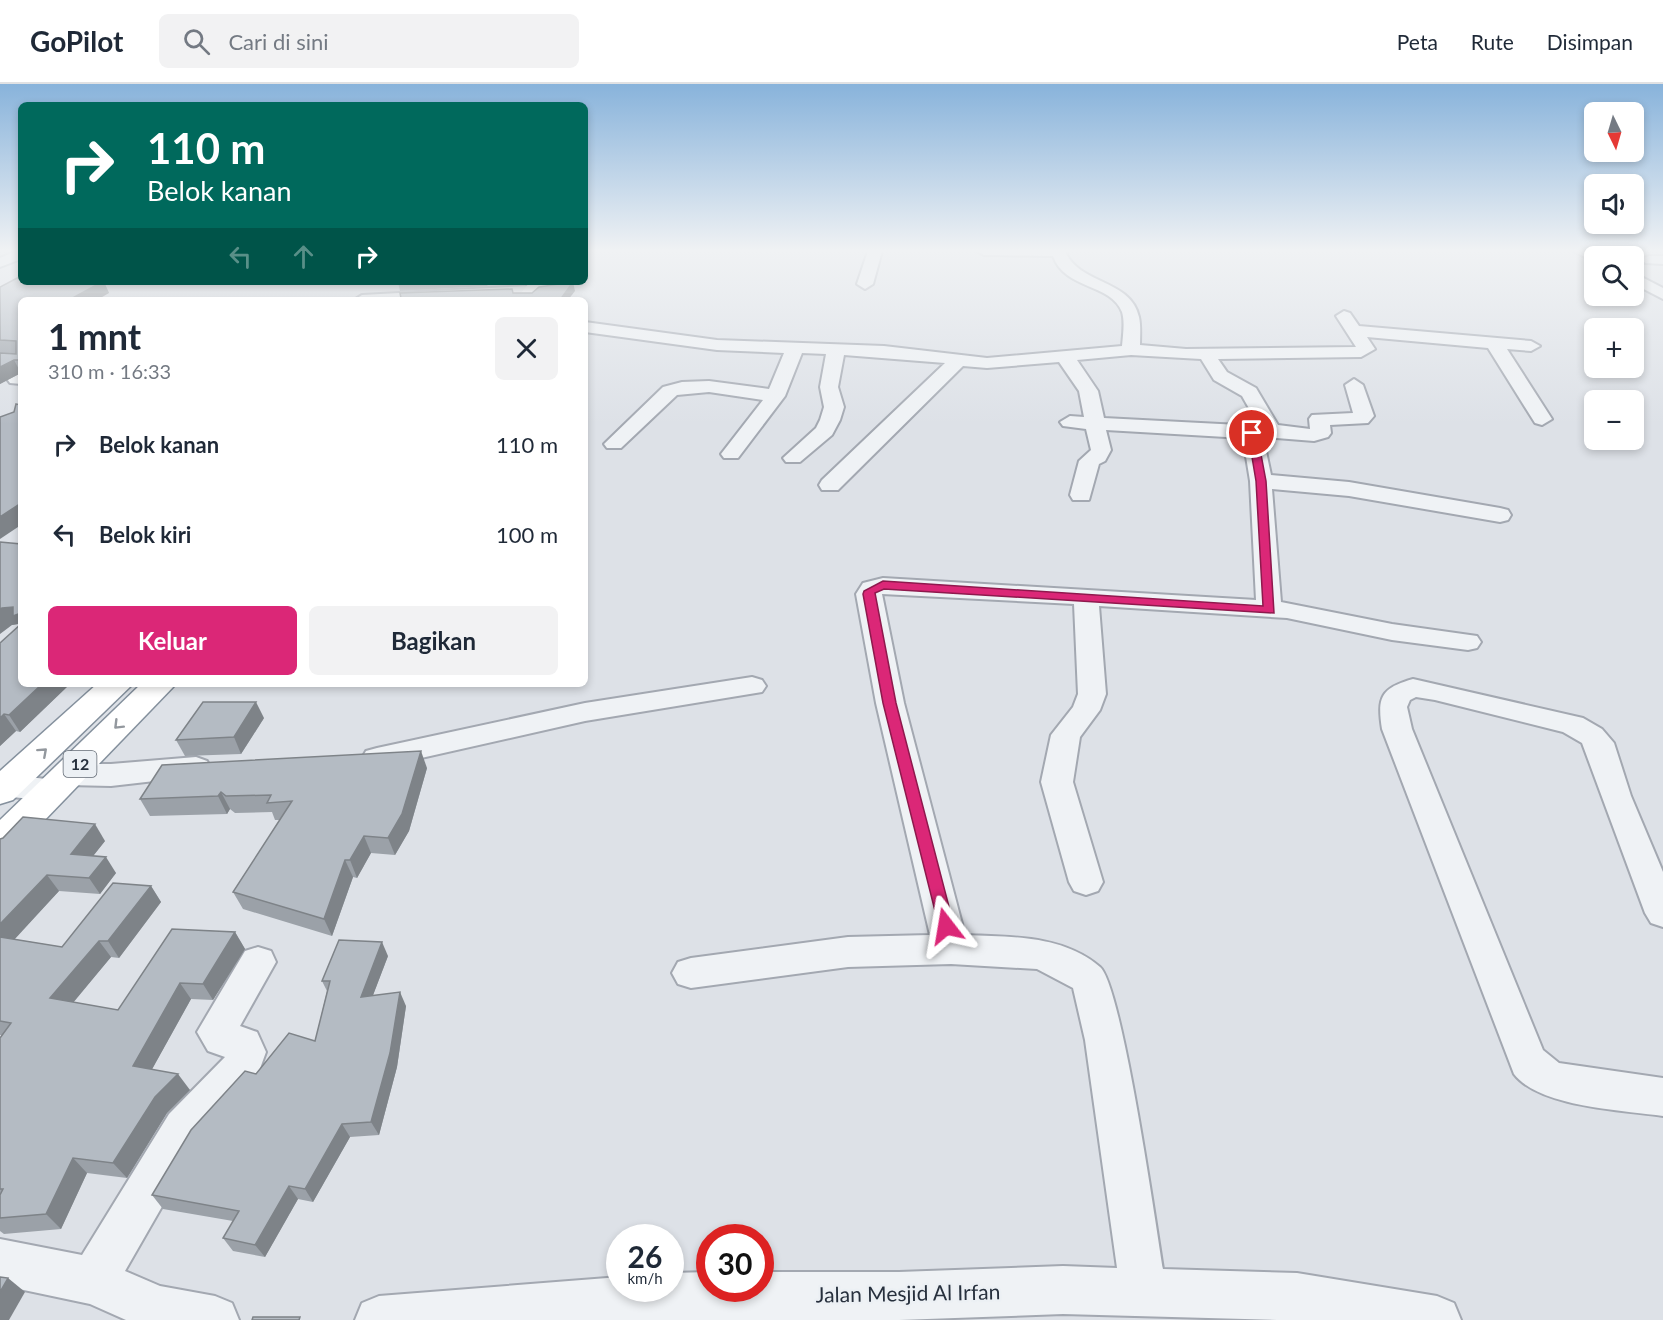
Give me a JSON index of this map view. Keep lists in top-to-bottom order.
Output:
{
  "streets": {
    "highway": ["12"],
    "street": ["Jalan Mesjid Al Irfan"]
  },
  "north": "bottom",
  "page": {
    "header": "GoPilot",
    "search": "Cari di sini",
    "nav": ["Peta", "Rute", "Disimpan"],
    "map_buttons": ["+", "−"],
    "turn": ["110 m", "Belok kanan"],
    "heading": ["1 mnt", "310 m · 16:33"],
    "list": [
      {
        "name": "Belok kanan",
        "value": "110 m"
      },
      {
        "name": "Belok kiri",
        "value": "100 m"
      }
    ],
    "buttons": ["Keluar", "Bagikan"],
    "speed": "26 km/h",
    "limit": "30"
  }
}
